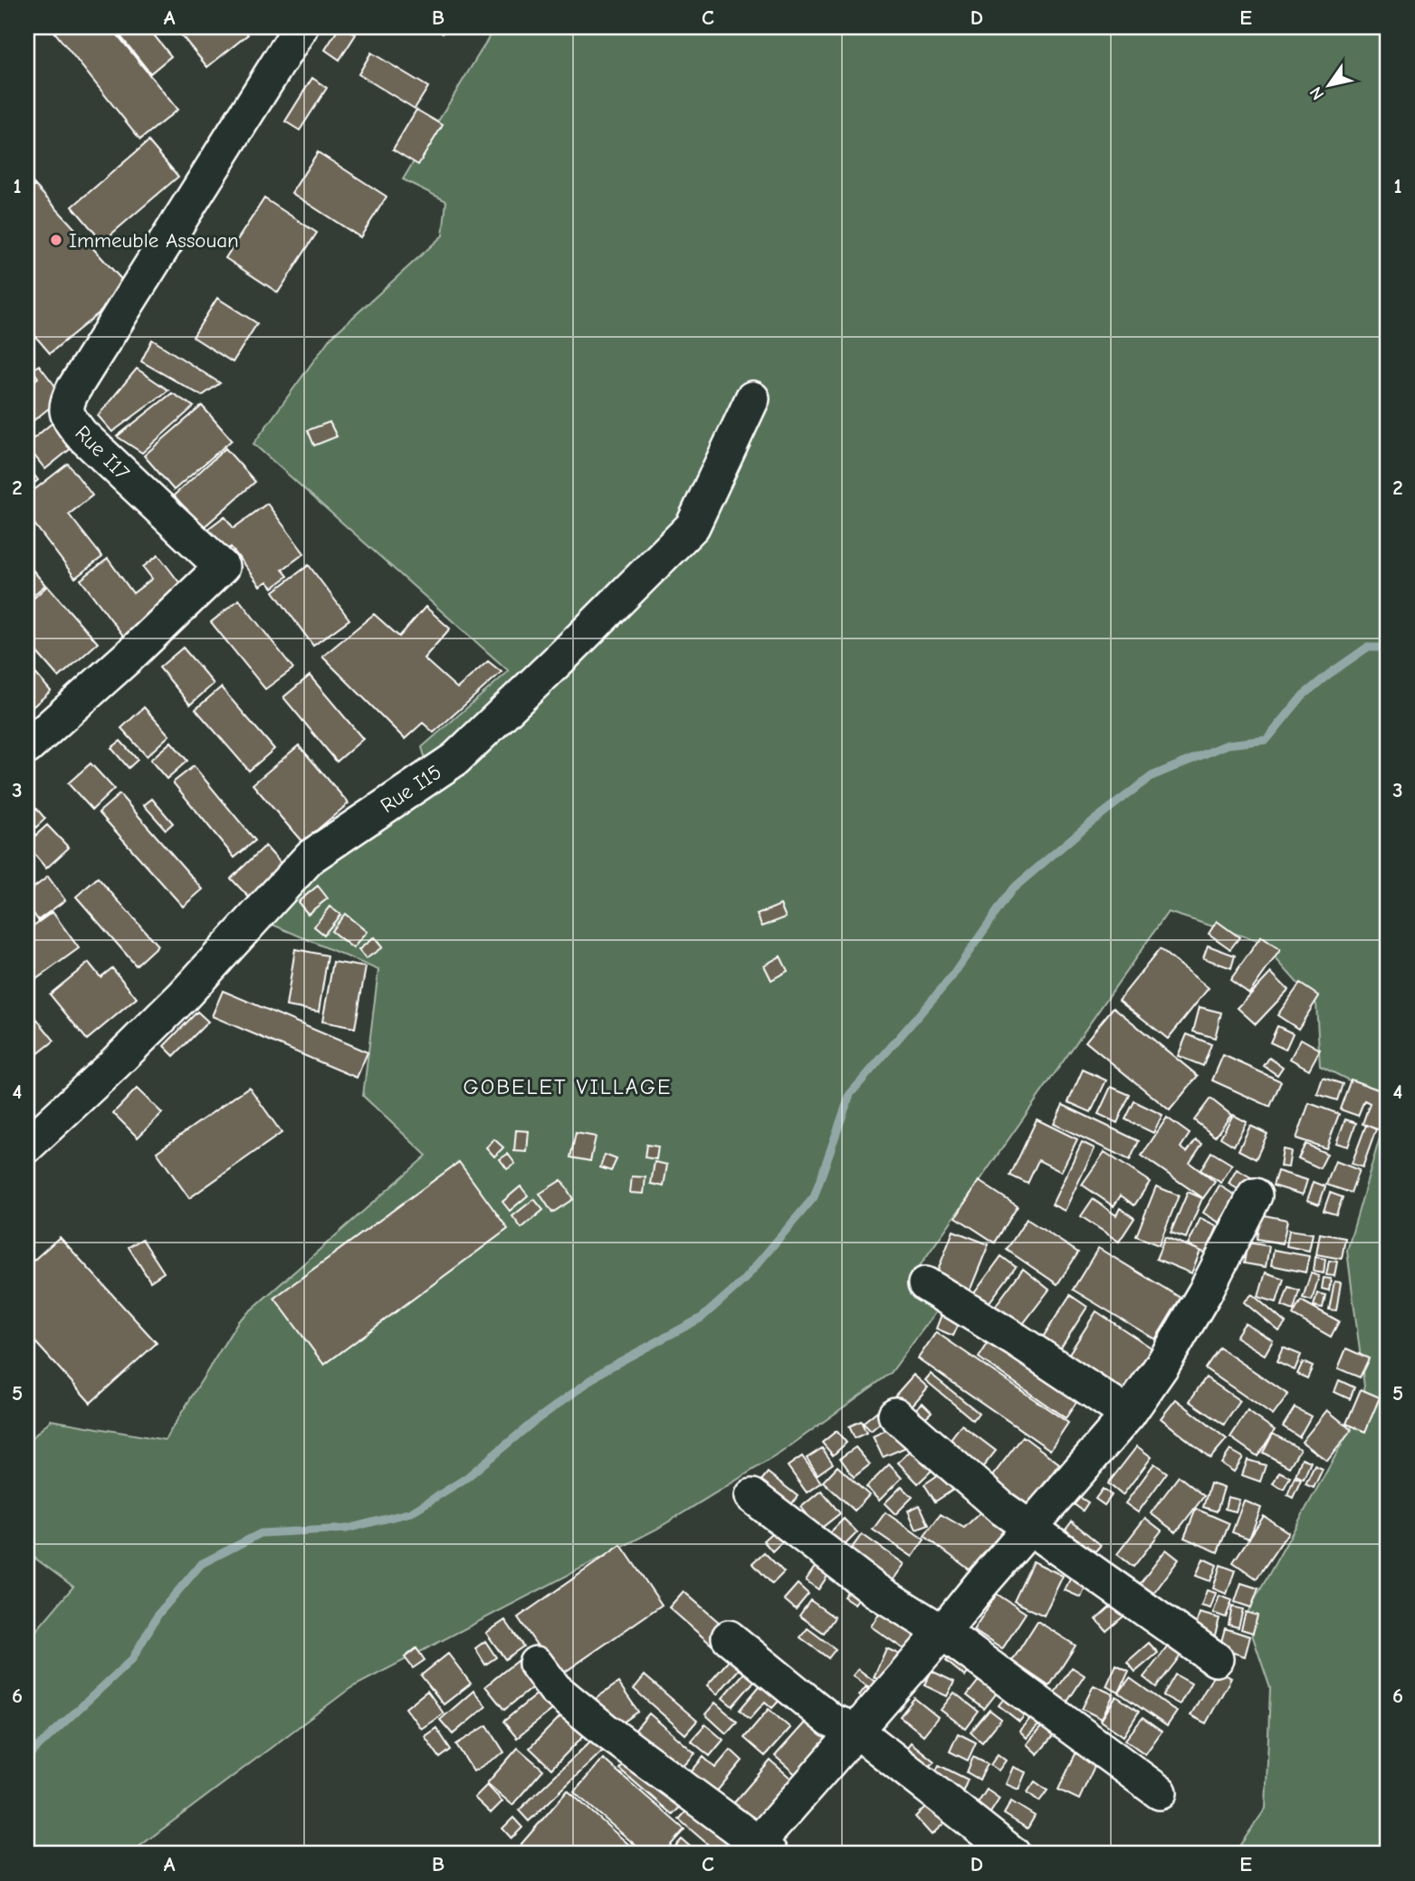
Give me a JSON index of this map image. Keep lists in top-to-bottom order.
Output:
{
  "streets": {
    "street": ["Rue I17", "Rue I15"]
  },
  "districts": ["GOBELET VILLAGE"],
  "places": ["Immeuble Assouan"],
  "north": "bottom left",
  "grid": {
    "columns": [
      "A",
      "B",
      "C",
      "D",
      "E"
    ],
    "rows": [
      "1",
      "2",
      "3",
      "4",
      "5",
      "6"
    ]
  }
}
